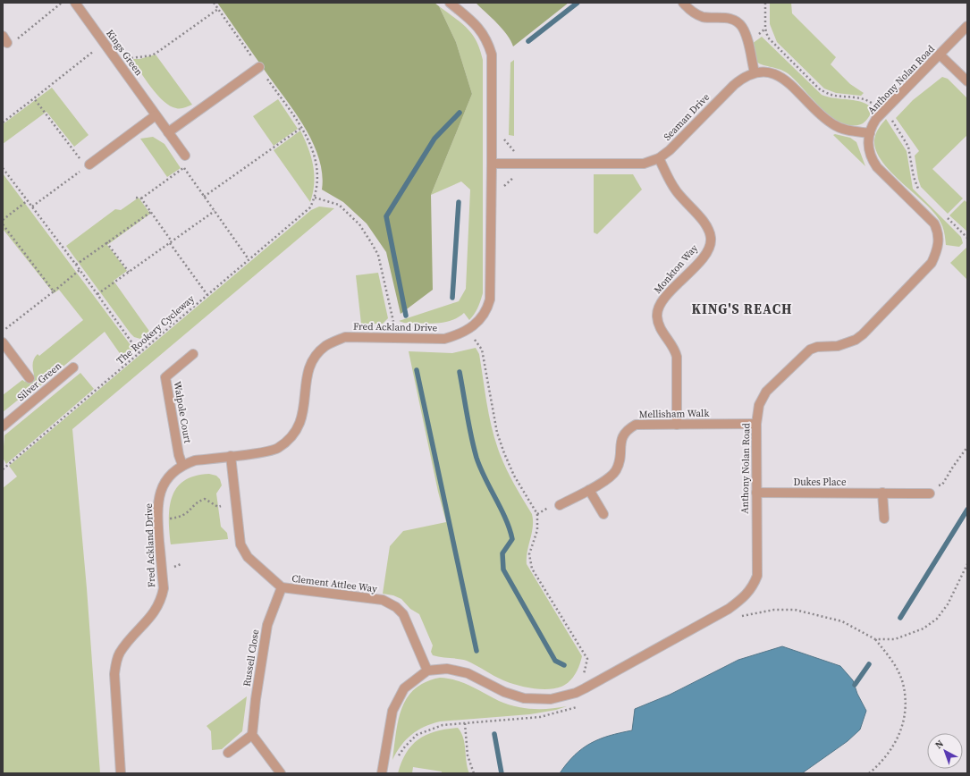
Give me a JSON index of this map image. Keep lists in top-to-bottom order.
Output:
{
  "streets": {
    "street": [
      "Kings Green",
      "Anthony Nolan Road",
      "Seaman Drive",
      "Monkton Way",
      "Fred Ackland Drive",
      "Silver Green",
      "Walpole Court",
      "Mellisham Walk",
      "Dukes Place",
      "Clement Attlee Way",
      "Russell Close"
    ],
    "path": ["The Rookery Cycleway"]
  },
  "crossings": [
    ["Anthony Nolan Road", "Mellisham Walk"],
    ["Anthony Nolan Road", "Dukes Place"],
    ["Anthony Nolan Road", "Clement Attlee Way"],
    ["Seaman Drive", "Monkton Way"],
    ["Seaman Drive", "Fred Ackland Drive"],
    ["Monkton Way", "Mellisham Walk"],
    ["Fred Ackland Drive", "Walpole Court"],
    ["Fred Ackland Drive", "Clement Attlee Way"],
    ["Clement Attlee Way", "Russell Close"]
  ],
  "districts": ["KING'S REACH"],
  "north": "top left"
}
